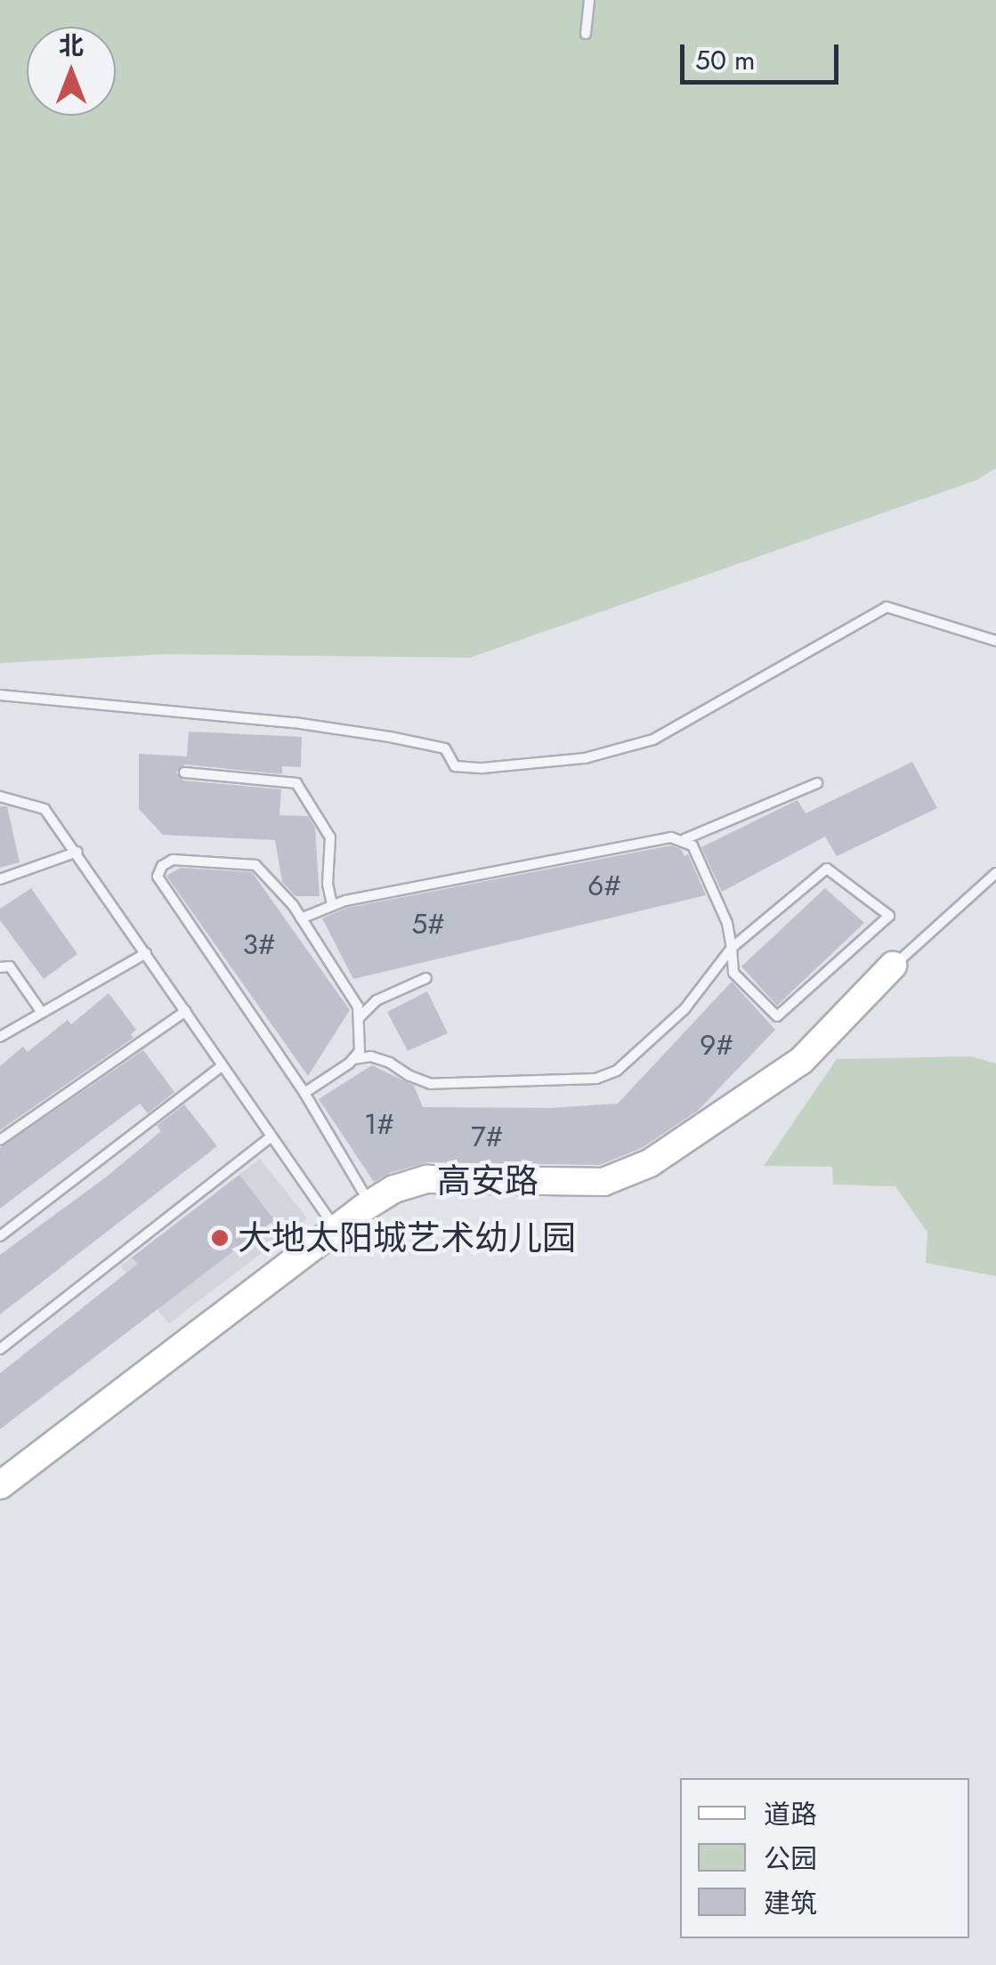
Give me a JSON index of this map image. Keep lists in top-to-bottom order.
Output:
{
  "streets": {
    "street": ["高安路"]
  },
  "places": ["大地太阳城艺术幼儿园"],
  "house_numbers": [
    "6#",
    "5#",
    "3#",
    "9#",
    "1#",
    "7#"
  ],
  "legend": ["道路", "公园", "建筑"],
  "scale_bar": "50 m",
  "north": "top"
}
